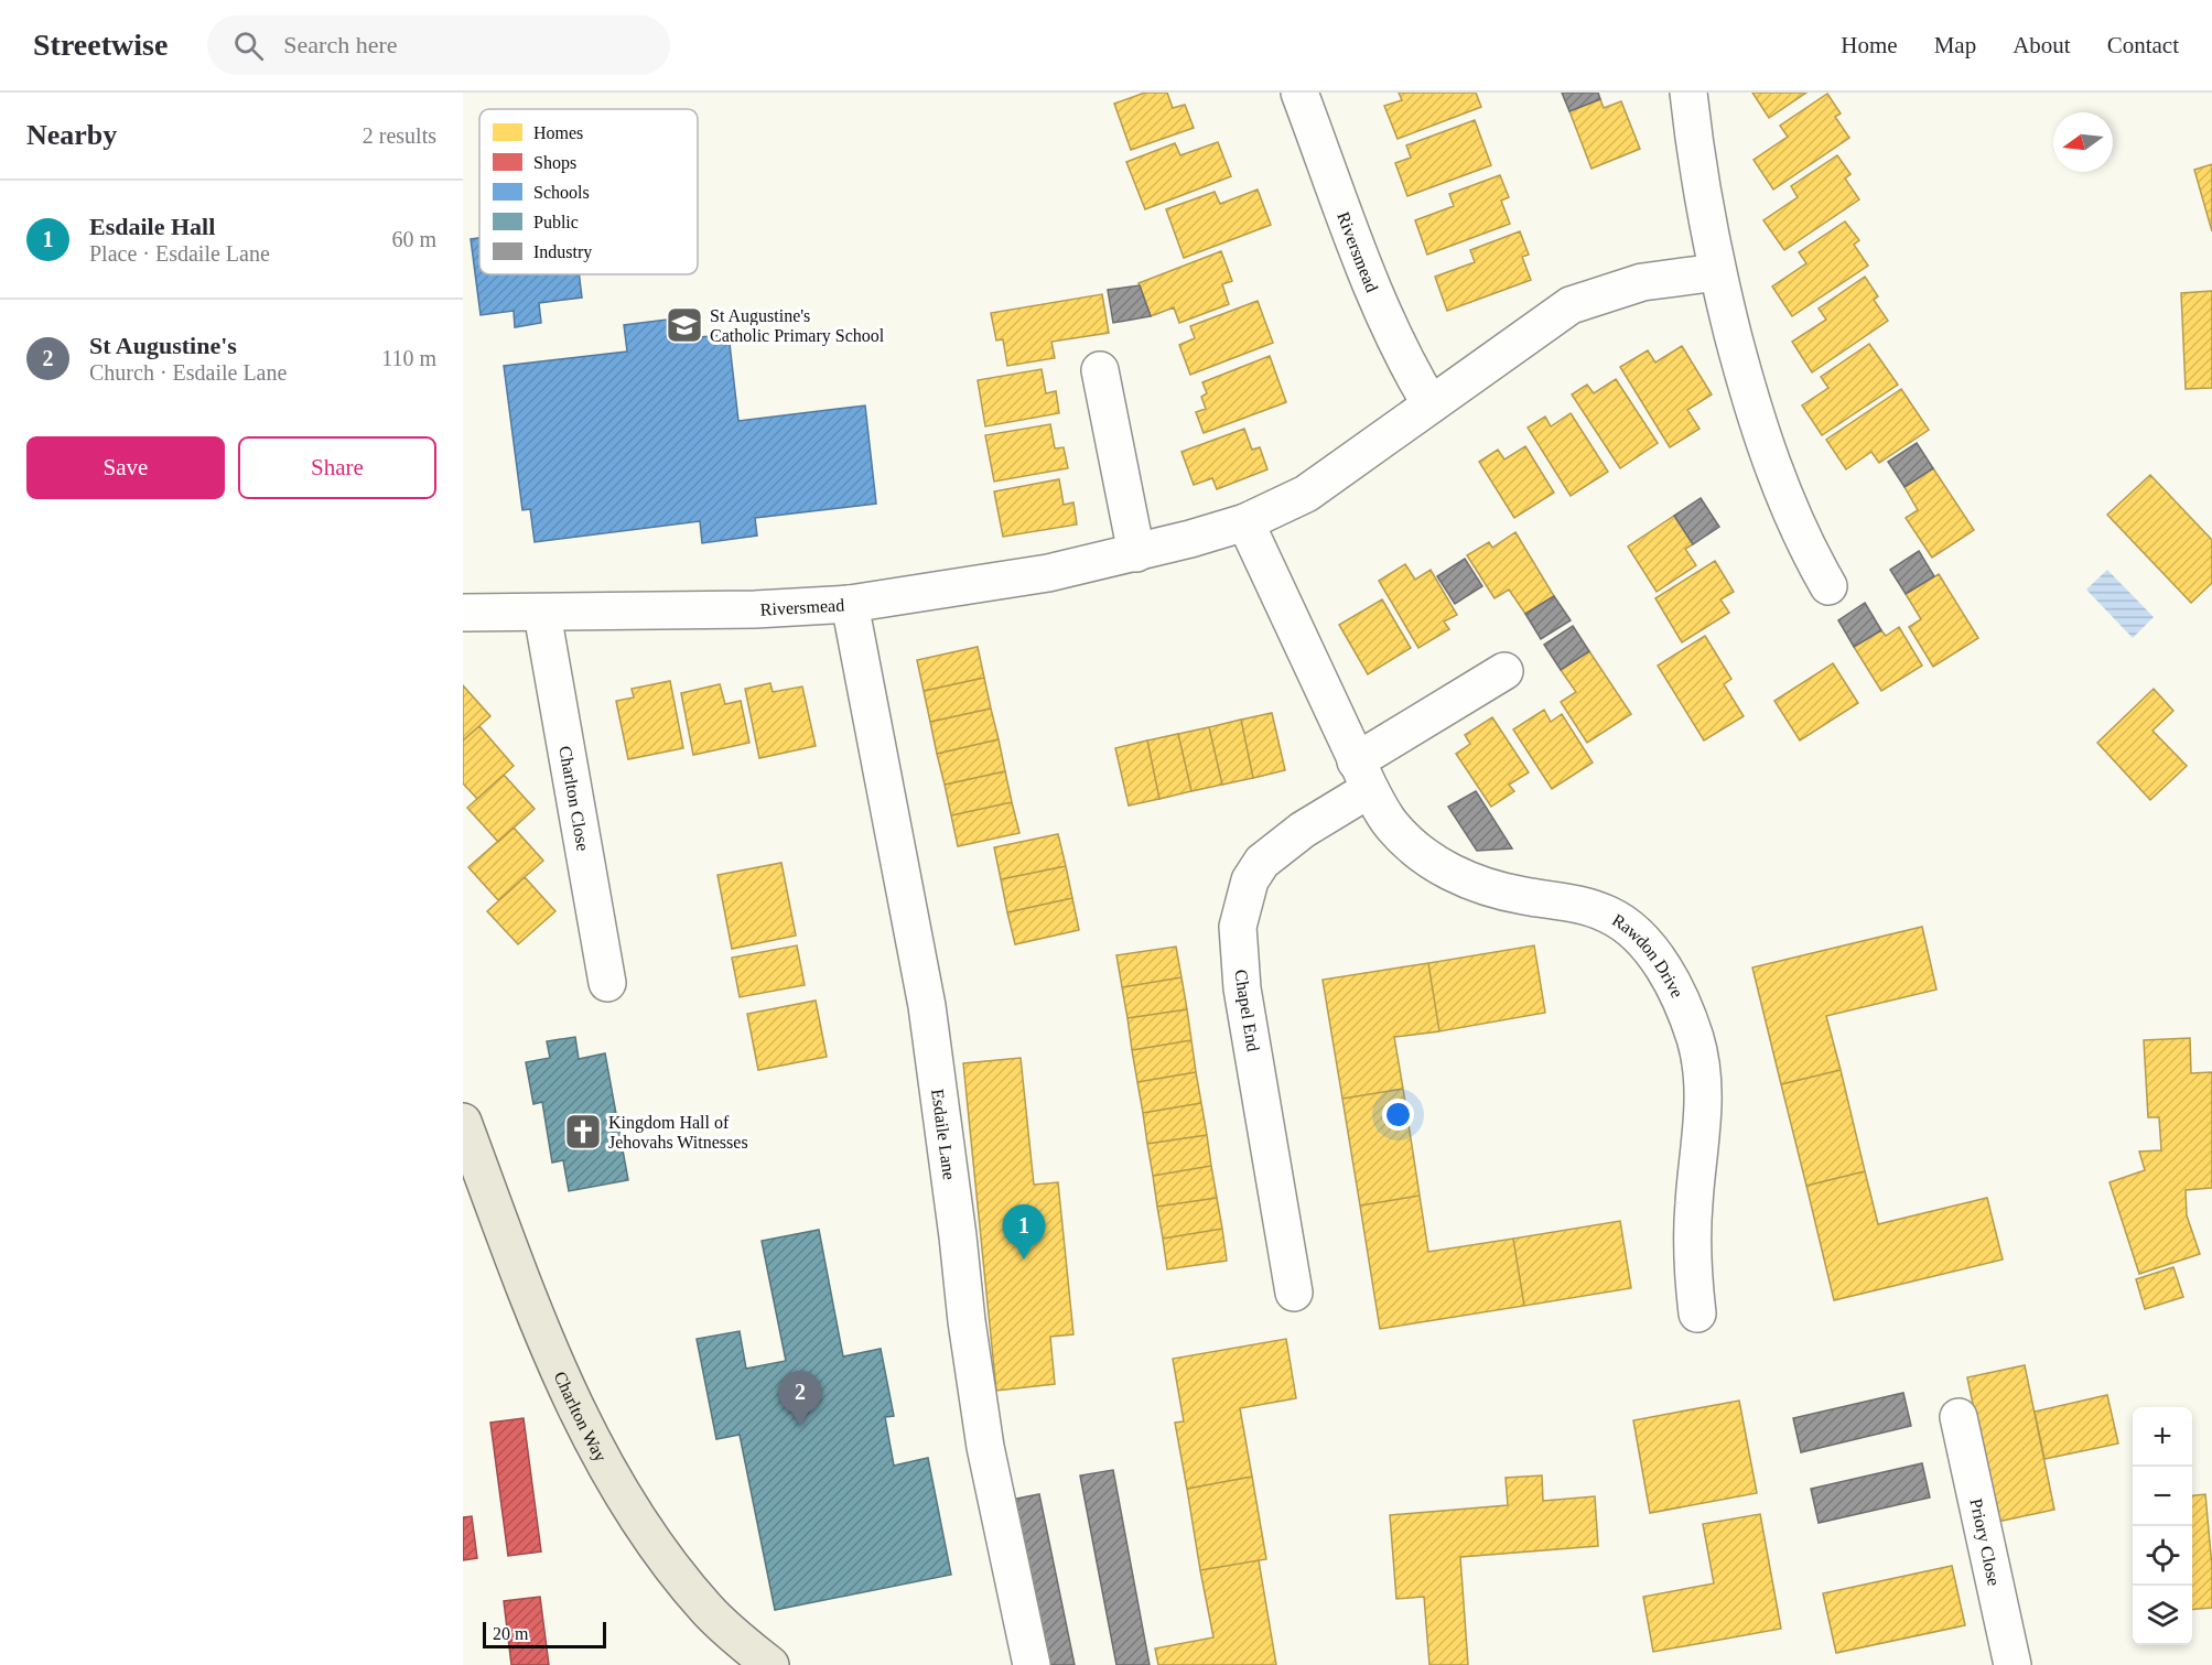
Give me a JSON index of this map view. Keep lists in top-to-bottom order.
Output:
{
  "streets": {
    "main road": ["Charlton Way"],
    "street": [
      "Riversmead",
      "Charlton Close",
      "Rawdon Drive",
      "Chapel End",
      "Esdaile Lane",
      "Priory Close"
    ]
  },
  "crossings": [
    ["Riversmead", "Charlton Close"],
    ["Riversmead", "Rawdon Drive"],
    ["Riversmead", "Esdaile Lane"],
    ["Rawdon Drive", "Chapel End"]
  ],
  "places": {
    "school or university": ["St Augustine's Catholic Primary School"],
    "church": ["Kingdom Hall of Jehovahs Witnesses"]
  },
  "legend": [
    "Homes",
    "Shops",
    "Schools",
    "Public",
    "Industry"
  ],
  "scale_bar": "20 m",
  "north": "left",
  "page": {
    "header": "Streetwise",
    "search": "Search here",
    "nav": [
      "Home",
      "Map",
      "About",
      "Contact"
    ],
    "heading": ["Nearby", "2 results"],
    "list": [
      {
        "mark": "1",
        "name": "Esdaile Hall",
        "note": "Place · Esdaile Lane",
        "value": "60 m"
      },
      {
        "mark": "2",
        "name": "St Augustine's",
        "note": "Church · Esdaile Lane",
        "value": "110 m"
      }
    ],
    "buttons": ["Save", "Share"],
    "pins": ["1", "2"],
    "map_buttons": ["+", "−"],
    "scale": "20 m"
  }
}
